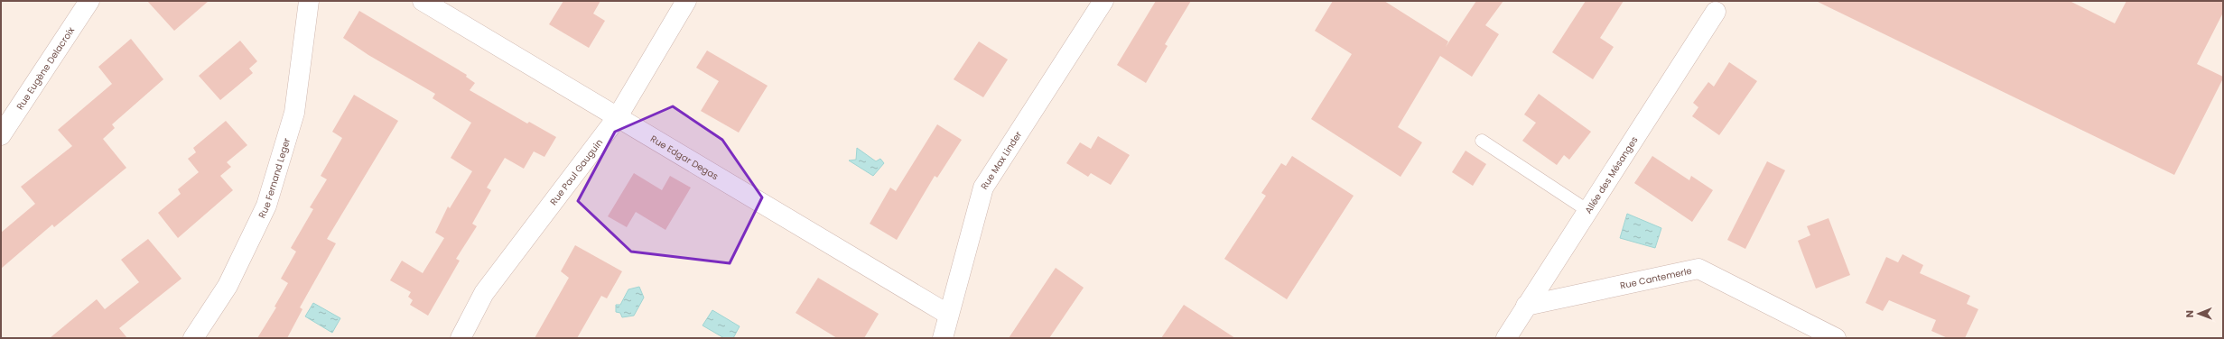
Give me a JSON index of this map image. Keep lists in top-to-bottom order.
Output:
{
  "streets": {
    "street": [
      "Rue Eugène Delacroix",
      "Rue Edgar Degas",
      "Rue Max Linder",
      "Rue Paul Gauguin",
      "Allée des Mésanges",
      "Rue Fernand Leger",
      "Rue Cantemerle"
    ]
  },
  "crossings": [
    ["Rue Edgar Degas", "Rue Max Linder"],
    ["Rue Edgar Degas", "Rue Paul Gauguin"],
    ["Allée des Mésanges", "Rue Cantemerle"]
  ],
  "north": "left"
}
